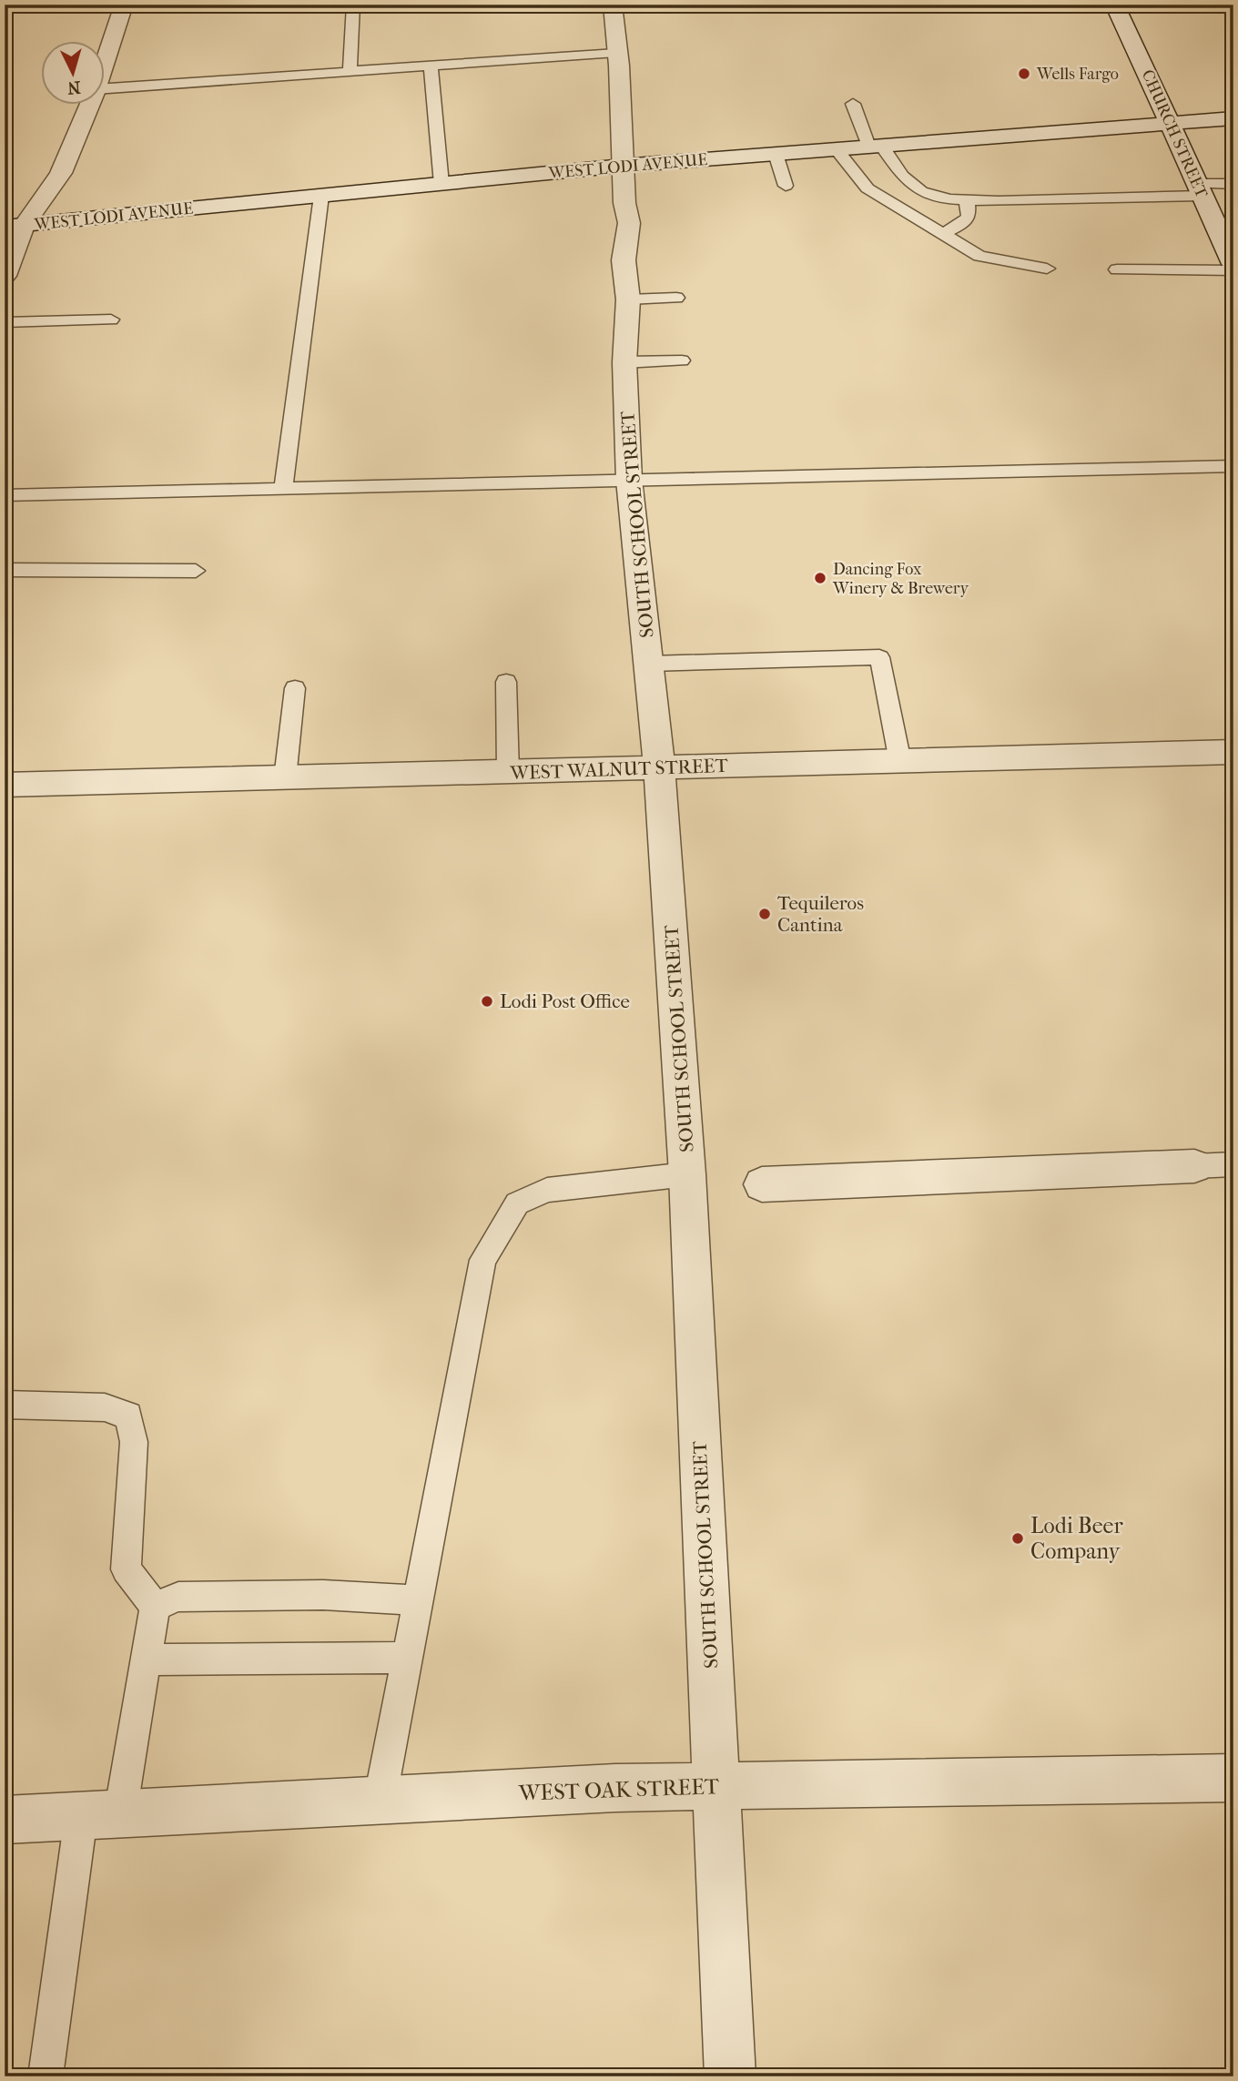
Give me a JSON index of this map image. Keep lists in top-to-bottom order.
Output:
{
  "streets": {
    "street": [
      "CHURCH STREET",
      "WEST LODI AVENUE",
      "SOUTH SCHOOL STREET",
      "WEST WALNUT STREET",
      "WEST OAK STREET"
    ]
  },
  "crossings": [
    ["CHURCH STREET", "WEST LODI AVENUE"],
    ["WEST LODI AVENUE", "SOUTH SCHOOL STREET"],
    ["SOUTH SCHOOL STREET", "WEST WALNUT STREET"],
    ["SOUTH SCHOOL STREET", "WEST OAK STREET"]
  ],
  "places": [
    "Wells Fargo",
    "Dancing Fox Winery & Brewery",
    "Tequileros Cantina",
    "Lodi Post Office",
    "Lodi Beer Company"
  ],
  "north": "bottom"
}
